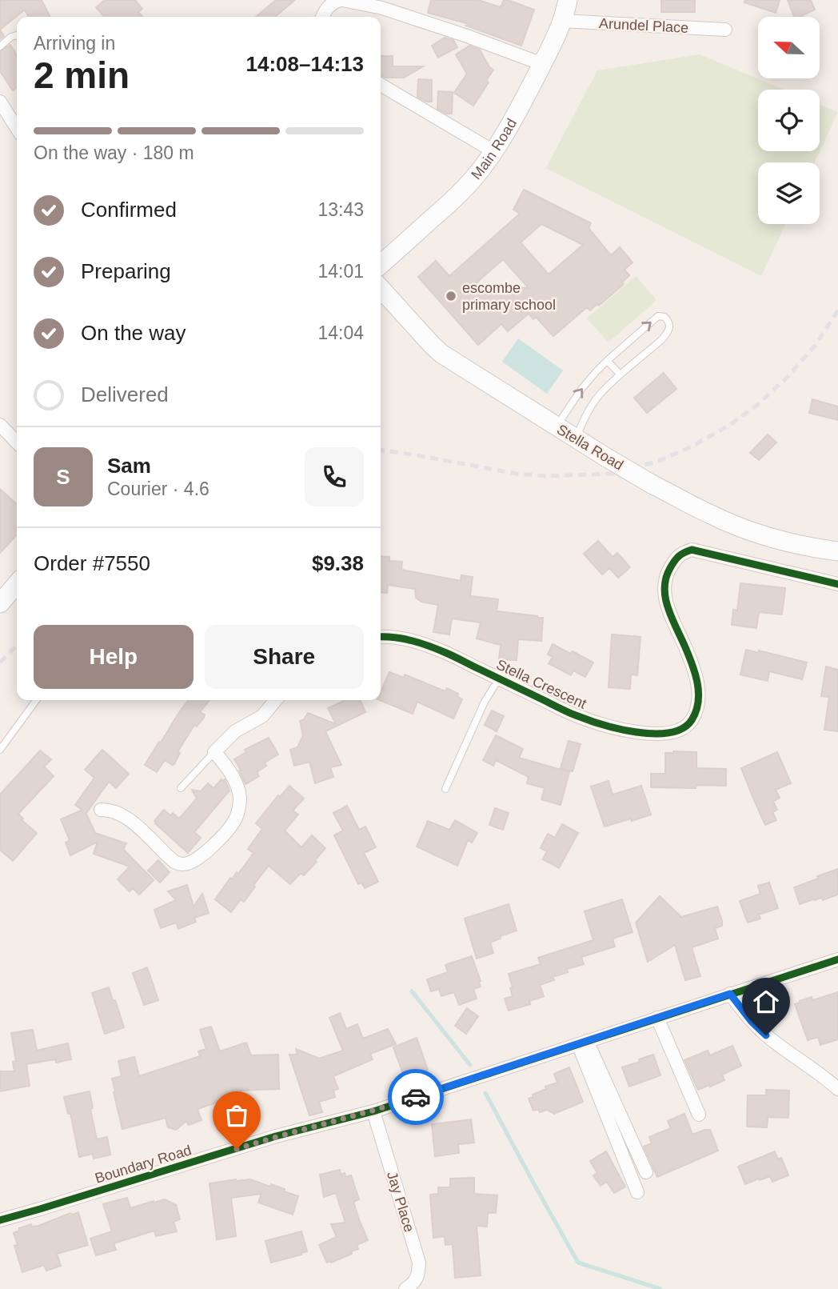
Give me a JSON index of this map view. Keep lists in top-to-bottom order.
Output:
{
  "streets": {
    "main road": ["Main Road", "Stella Road"],
    "street": [
      "Arundel Place",
      "Stella Crescent",
      "Boundary Road",
      "Jay Place"
    ]
  },
  "crossings": [
    ["Arundel Place", "Main Road"],
    ["Boundary Road", "Jay Place"]
  ],
  "places": ["escombe primary school"],
  "north": "left",
  "page": {
    "heading": ["2 min", "Arriving in", "14:08–14:13"],
    "panel": [
      "Sam",
      "Courier · 4.6",
      "Order #7550",
      "$9.38"
    ],
    "bar": "On the way · 180 m",
    "list": [
      ["Confirmed", "13:43"],
      ["Preparing", "14:01"],
      ["On the way", "14:04"],
      "Delivered"
    ],
    "round": "S",
    "buttons": ["Help", "Share"]
  }
}
